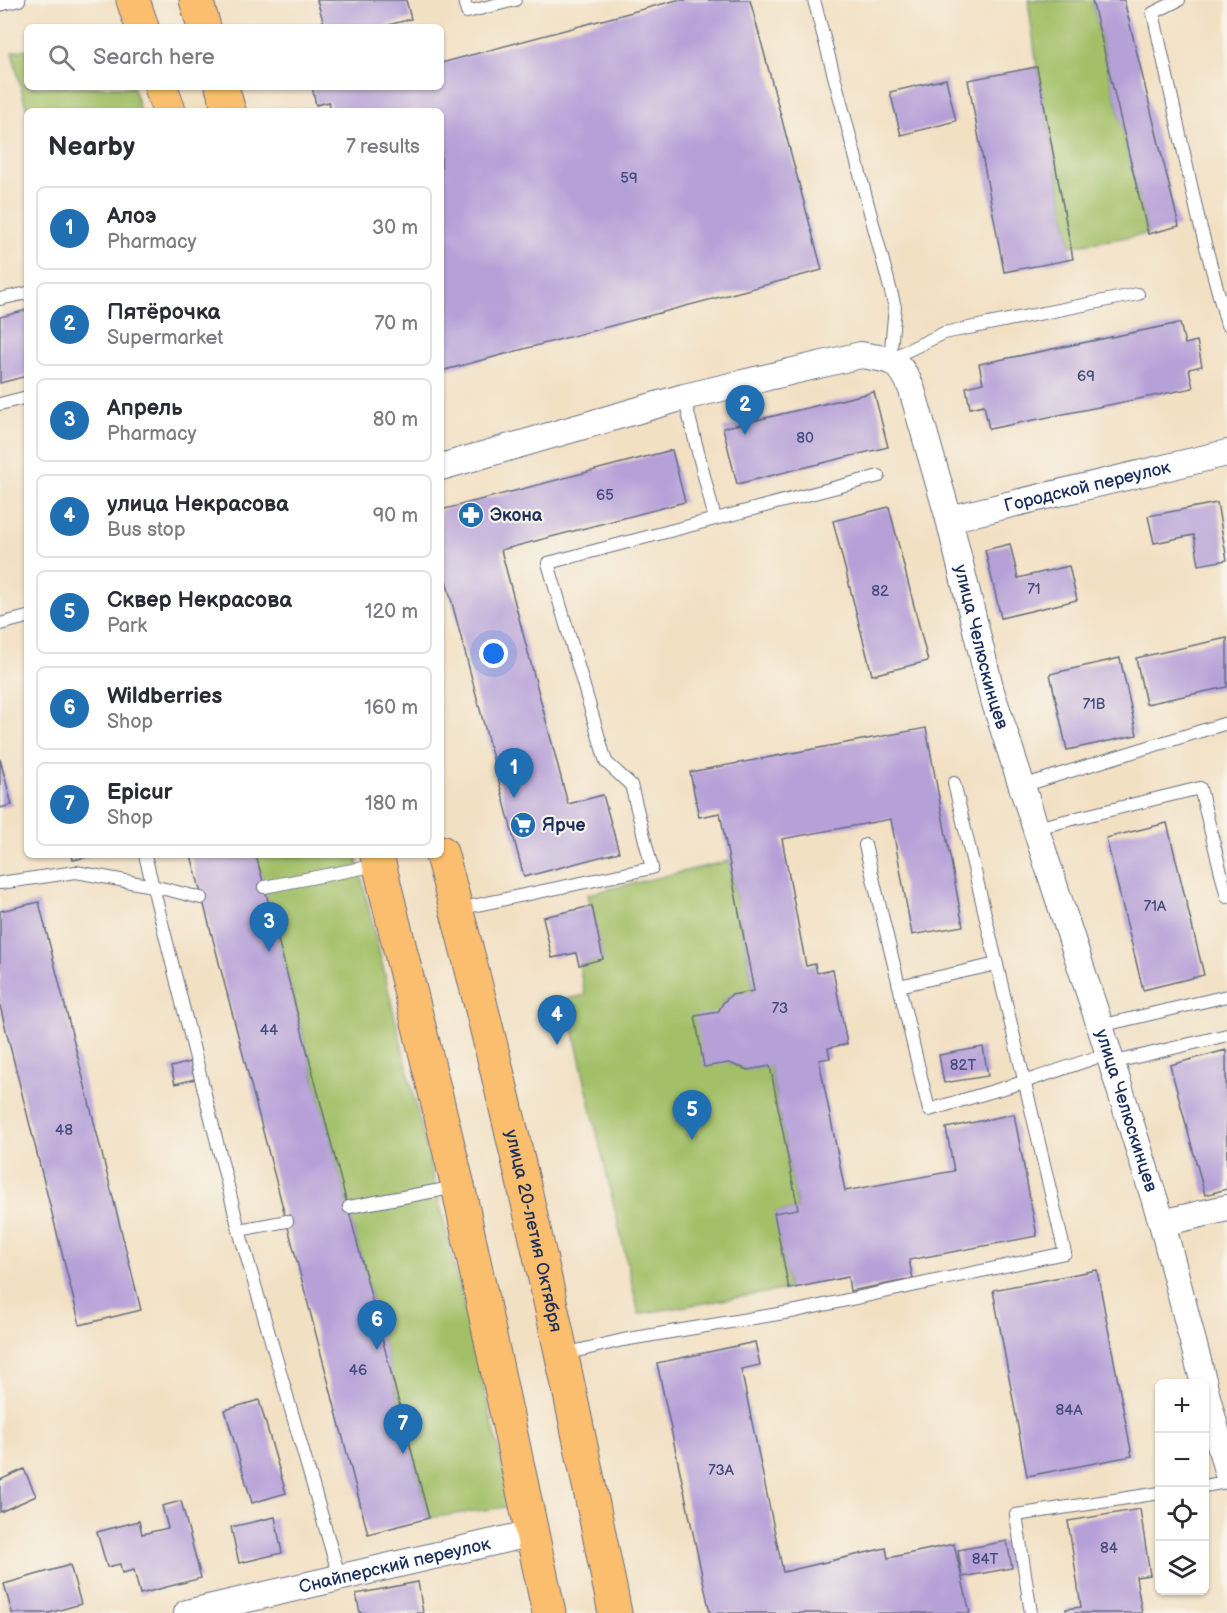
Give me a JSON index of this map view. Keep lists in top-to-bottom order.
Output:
{
  "streets": {
    "main road": ["улица 20-летия Октября"],
    "street": ["Городской переулок", "улица Челюскинцев", "Снайперский переулок"]
  },
  "crossings": [
    ["Городской переулок", "улица Челюскинцев"]
  ],
  "places": {
    "pharmacy": ["Экона"],
    "supermarket": ["Ярче"]
  },
  "house_numbers": [
    "59",
    "69",
    "80",
    "65",
    "71",
    "82",
    "71В",
    "71А",
    "73",
    "44",
    "82Т",
    "48",
    "46",
    "84А",
    "73А",
    "84",
    "84Т"
  ],
  "page": {
    "search": "Search here",
    "heading": ["Nearby", "7 results"],
    "list": [
      {
        "mark": "1",
        "name": "Алоэ",
        "note": "Pharmacy",
        "value": "30 m"
      },
      {
        "mark": "2",
        "name": "Пятёрочка",
        "note": "Supermarket",
        "value": "70 m"
      },
      {
        "mark": "3",
        "name": "Апрель",
        "note": "Pharmacy",
        "value": "80 m"
      },
      {
        "mark": "4",
        "name": "улица Некрасова",
        "note": "Bus stop",
        "value": "90 m"
      },
      {
        "mark": "5",
        "name": "Сквер Некрасова",
        "note": "Park",
        "value": "120 m"
      },
      {
        "mark": "6",
        "name": "Wildberries",
        "note": "Shop",
        "value": "160 m"
      },
      {
        "mark": "7",
        "name": "Epicur",
        "note": "Shop",
        "value": "180 m"
      }
    ],
    "pins": [
      "2",
      "1",
      "3",
      "4",
      "5",
      "6",
      "7"
    ],
    "map_buttons": ["+", "−"]
  }
}
